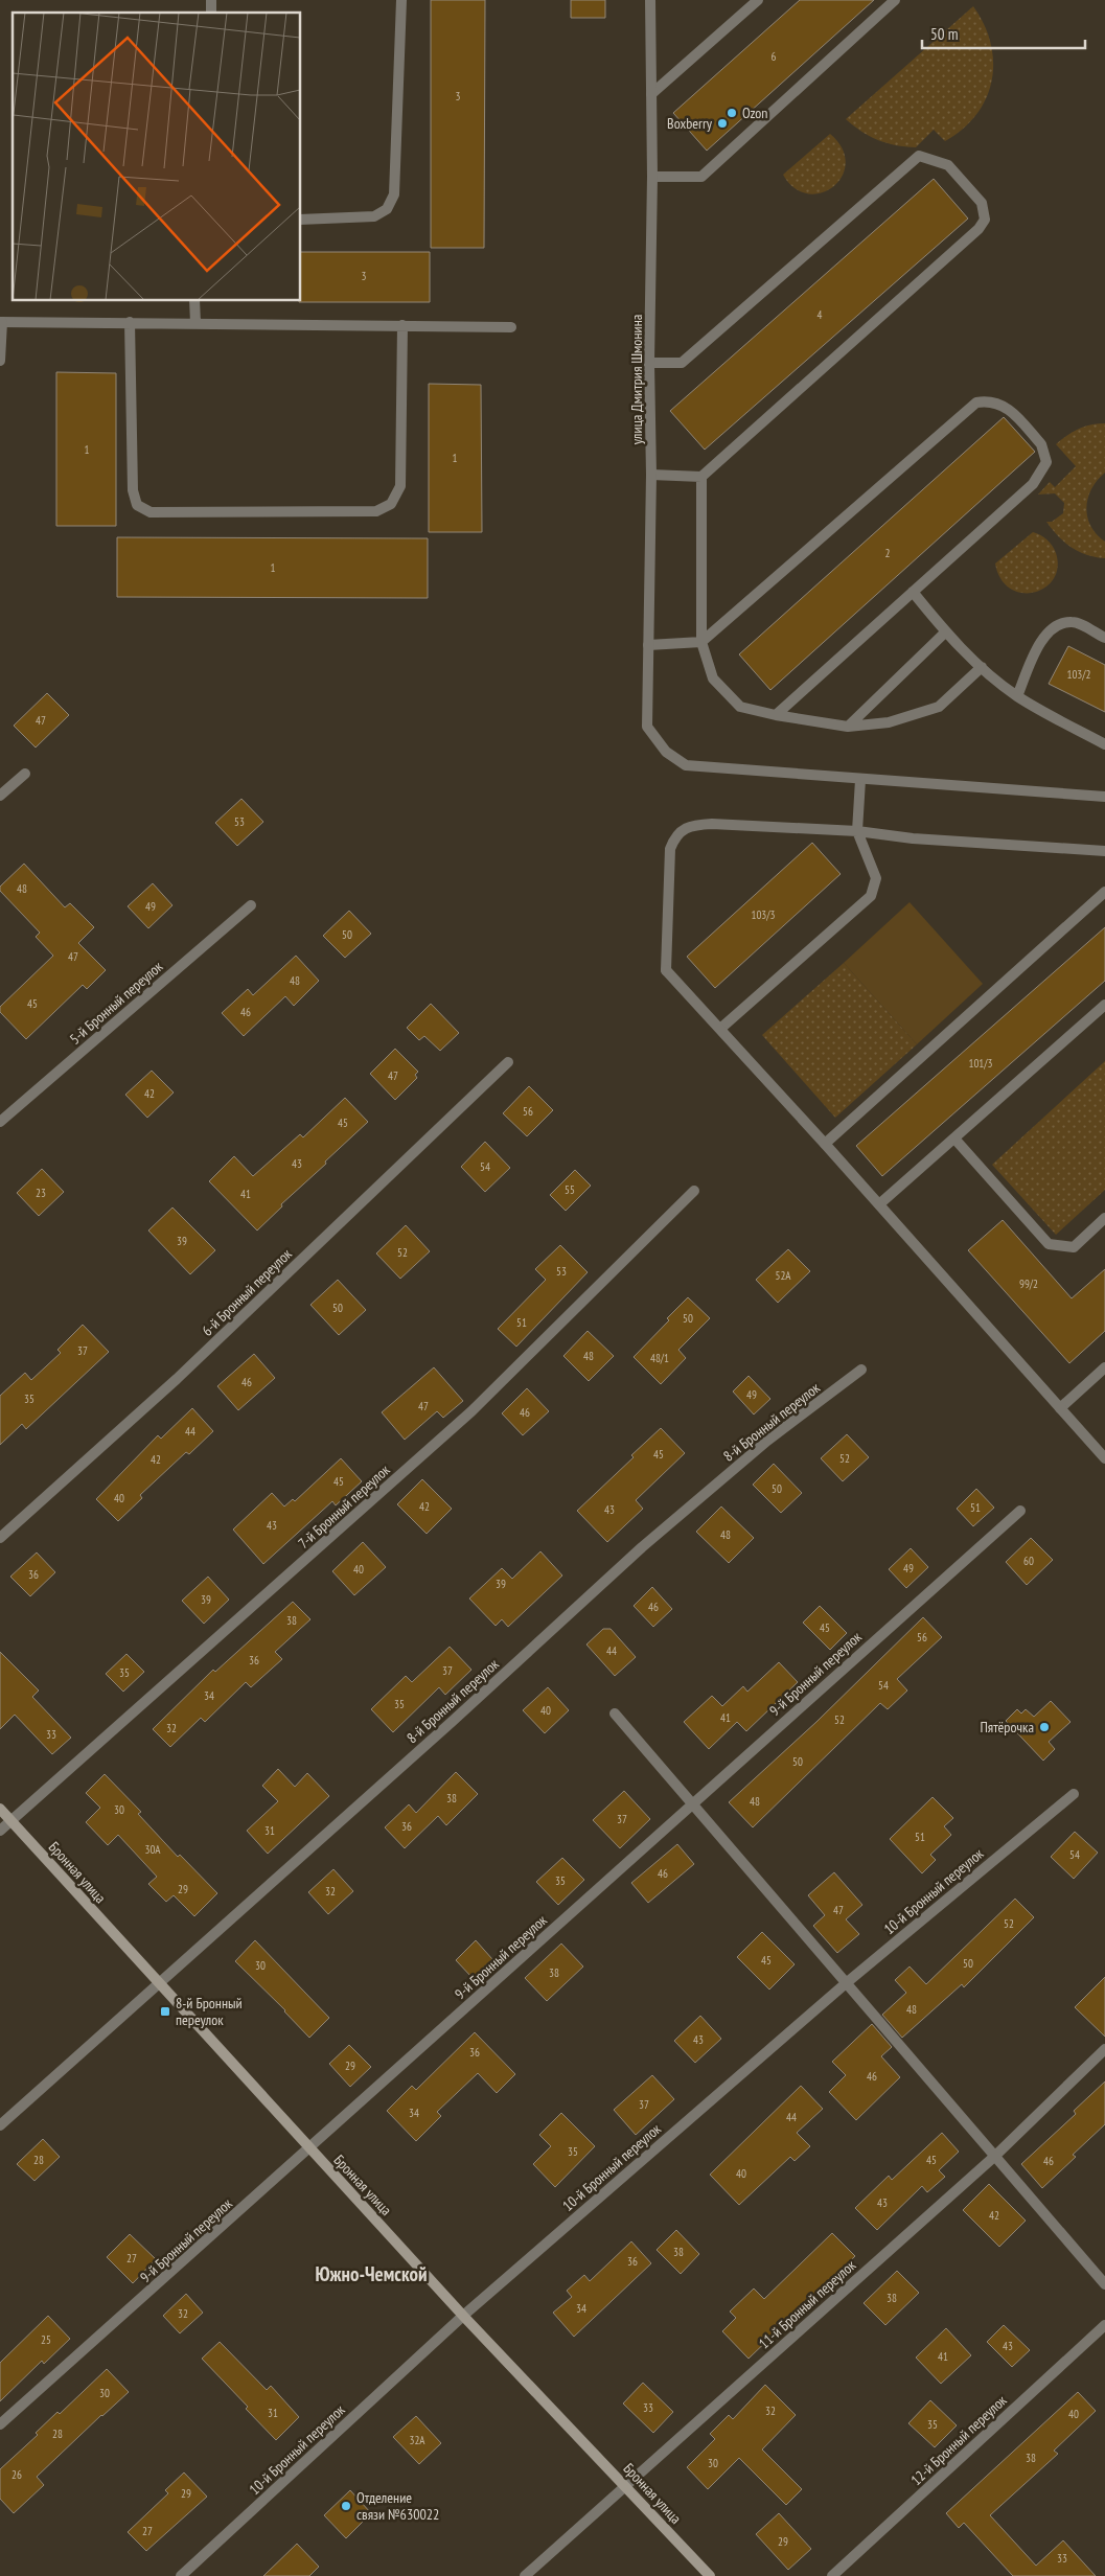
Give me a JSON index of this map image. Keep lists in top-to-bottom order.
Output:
{
  "streets": {
    "street": [
      "улица Дмитрия Шмонина",
      "5-й Бронный переулок",
      "6-й Бронный переулок",
      "8-й Бронный переулок",
      "7-й Бронный переулок",
      "9-й Бронный переулок",
      "Бронная улица",
      "10-й Бронный переулок",
      "11-й Бронный переулок",
      "12-й Бронный переулок"
    ]
  },
  "crossings": [
    ["8-й Бронный переулок", "Бронная улица"],
    ["7-й Бронный переулок", "Бронная улица"],
    ["9-й Бронный переулок", "Бронная улица"],
    ["Бронная улица", "10-й Бронный переулок"],
    ["Бронная улица", "11-й Бронный переулок"]
  ],
  "districts": ["Южно-Чемской"],
  "places": {
    "other": [
      "Ozon",
      "Boxberry",
      "Пятёрочка",
      "Отделение связи №630022"
    ],
    "transit": ["8-й Бронный переулок"]
  },
  "house_numbers": [
    "6",
    "3",
    "3",
    "4",
    "1",
    "1",
    "2",
    "1",
    "103/2",
    "47",
    "53",
    "48",
    "49",
    "103/3",
    "50",
    "47",
    "48",
    "45",
    "46",
    "101/3",
    "47",
    "42",
    "56",
    "45",
    "43",
    "54",
    "55",
    "23",
    "41",
    "39",
    "52",
    "53",
    "52А",
    "99/2",
    "50",
    "50",
    "51",
    "37",
    "48",
    "48/1",
    "46",
    "49",
    "35",
    "47",
    "46",
    "44",
    "45",
    "52",
    "42",
    "45",
    "50",
    "40",
    "42",
    "51",
    "43",
    "43",
    "48",
    "60",
    "49",
    "40",
    "36",
    "39",
    "39",
    "46",
    "38",
    "45",
    "56",
    "44",
    "36",
    "37",
    "35",
    "54",
    "34",
    "35",
    "40",
    "41",
    "52",
    "32",
    "33",
    "50",
    "38",
    "48",
    "30",
    "37",
    "36",
    "31",
    "51",
    "30А",
    "54",
    "46",
    "35",
    "29",
    "32",
    "47",
    "52",
    "45",
    "50",
    "30",
    "38",
    "48",
    "43",
    "36",
    "29",
    "46",
    "37",
    "34",
    "44",
    "35",
    "28",
    "45",
    "46",
    "40",
    "43",
    "42",
    "38",
    "27",
    "36",
    "38",
    "34",
    "32",
    "25",
    "43",
    "41",
    "30",
    "33",
    "32",
    "31",
    "40",
    "35",
    "28",
    "32А",
    "38",
    "30",
    "26",
    "29",
    "27",
    "29",
    "33"
  ],
  "scale_bar": "50 m"
}
